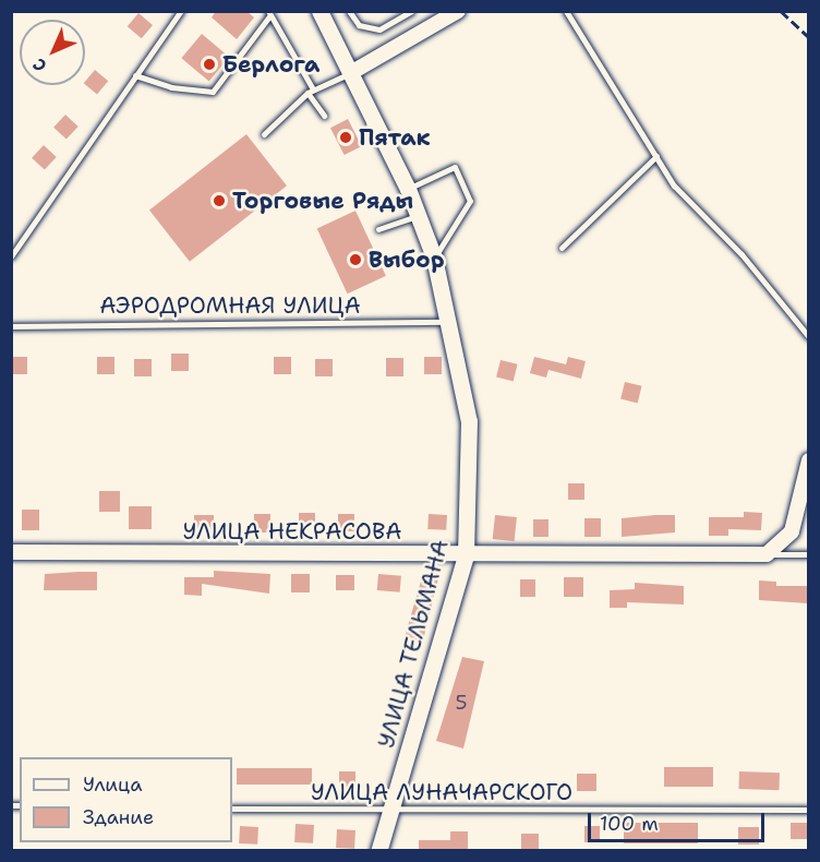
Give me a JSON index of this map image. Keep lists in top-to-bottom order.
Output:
{
  "streets": {
    "main road": ["УЛИЦА ТЕЛЬМАНА"],
    "street": ["УЛИЦА НЕКРАСОВА"],
    "lane": ["АЭРОДРОМНАЯ УЛИЦА", "УЛИЦА ЛУНАЧАРСКОГО"]
  },
  "crossings": [
    ["АЭРОДРОМНАЯ УЛИЦА", "УЛИЦА ТЕЛЬМАНА"],
    ["УЛИЦА НЕКРАСОВА", "УЛИЦА ТЕЛЬМАНА"],
    ["УЛИЦА ТЕЛЬМАНА", "УЛИЦА ЛУНАЧАРСКОГО"]
  ],
  "places": [
    "Берлога",
    "Пятак",
    "Торговые Ряды",
    "Выбор"
  ],
  "house_numbers": ["5"],
  "legend": ["Улица", "Здание"],
  "scale_bar": "100 m",
  "north": "bottom left"
}
